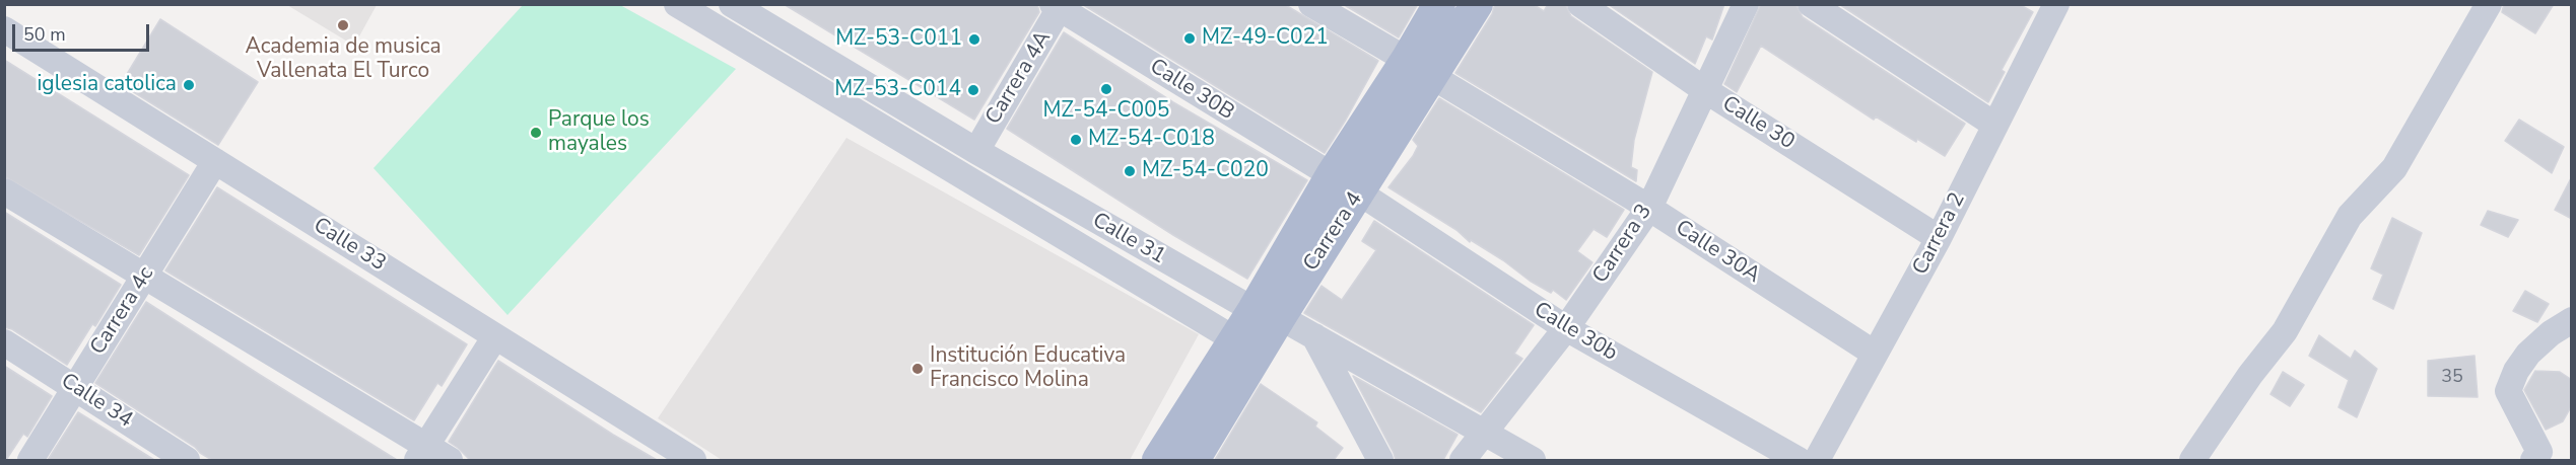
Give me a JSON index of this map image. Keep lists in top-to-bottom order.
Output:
{
  "streets": {
    "main road": ["Carrera 4"],
    "street": [
      "Carrera 4A",
      "Calle 30B",
      "Calle 30",
      "Carrera 2",
      "Calle 31",
      "Carrera 3",
      "Calle 33",
      "Calle 30A",
      "Carrera 4c",
      "Calle 30b",
      "Calle 34"
    ]
  },
  "crossings": [
    ["Carrera 4A", "Calle 30B"],
    ["Carrera 4A", "Calle 31"],
    ["Calle 30B", "Carrera 4"],
    ["Calle 30", "Carrera 2"],
    ["Calle 30", "Carrera 3"],
    ["Carrera 4", "Calle 31"],
    ["Carrera 4", "Calle 30A"],
    ["Carrera 4", "Calle 30b"],
    ["Carrera 2", "Calle 30A"],
    ["Calle 31", "Carrera 3"],
    ["Carrera 3", "Calle 30A"],
    ["Carrera 3", "Calle 30b"],
    ["Calle 33", "Carrera 4c"],
    ["Carrera 4c", "Calle 34"]
  ],
  "places": [
    "Academia de musica Vallenata El Turco",
    "MZ-49-C021",
    "MZ-53-C011",
    "iglesia catolica",
    "MZ-54-C005",
    "MZ-53-C014",
    "Parque los mayales",
    "MZ-54-C018",
    "MZ-54-C020",
    "Institución Educativa Francisco Molina"
  ],
  "house_numbers": ["35"],
  "scale_bar": "50 m"
}
